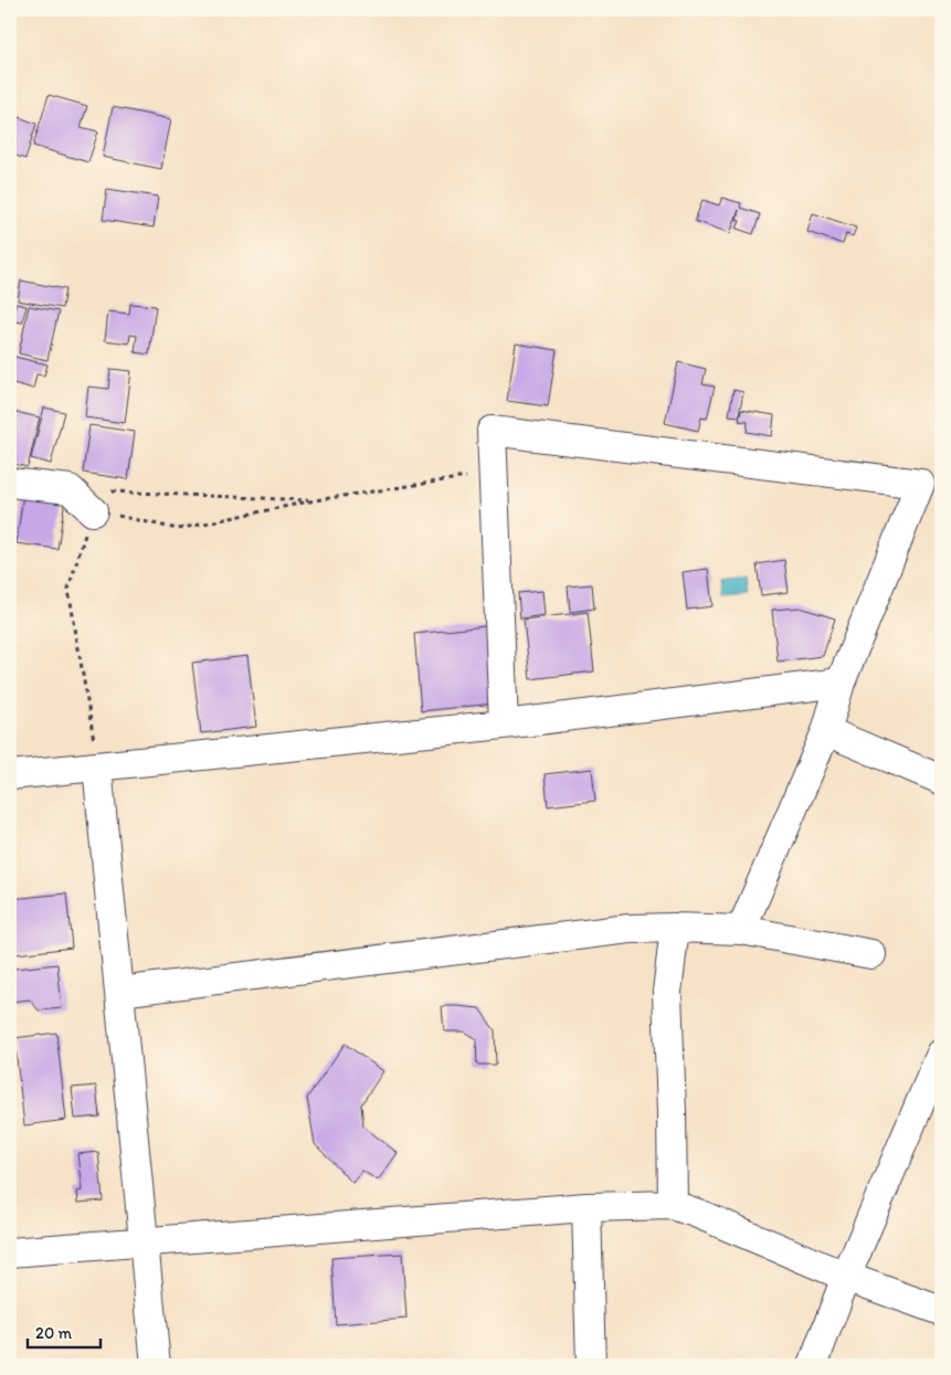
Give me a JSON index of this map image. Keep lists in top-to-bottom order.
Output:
{
  "scale_bar": "20 m"
}
